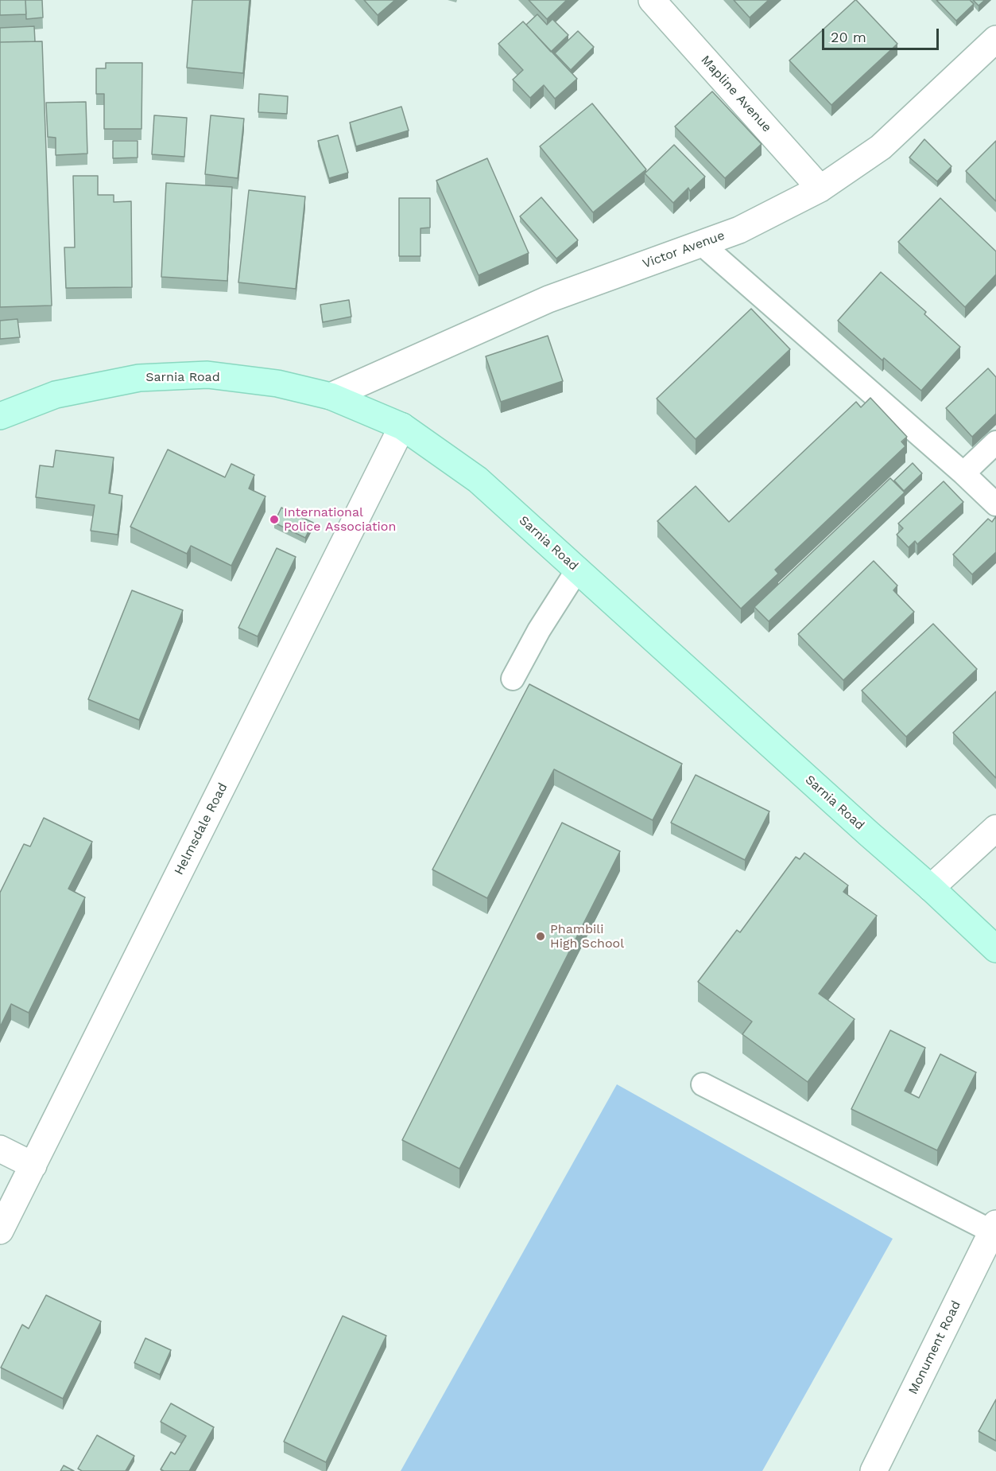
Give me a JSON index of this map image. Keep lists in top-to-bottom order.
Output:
{
  "streets": {
    "main road": ["Sarnia Road"],
    "street": [
      "Mapline Avenue",
      "Victor Avenue",
      "Helmsdale Road",
      "Monument Road"
    ]
  },
  "crossings": [
    ["Mapline Avenue", "Victor Avenue"],
    ["Victor Avenue", "Sarnia Road"],
    ["Sarnia Road", "Helmsdale Road"]
  ],
  "places": ["International Police Association", "Phambili High School"],
  "scale_bar": "20 m"
}
